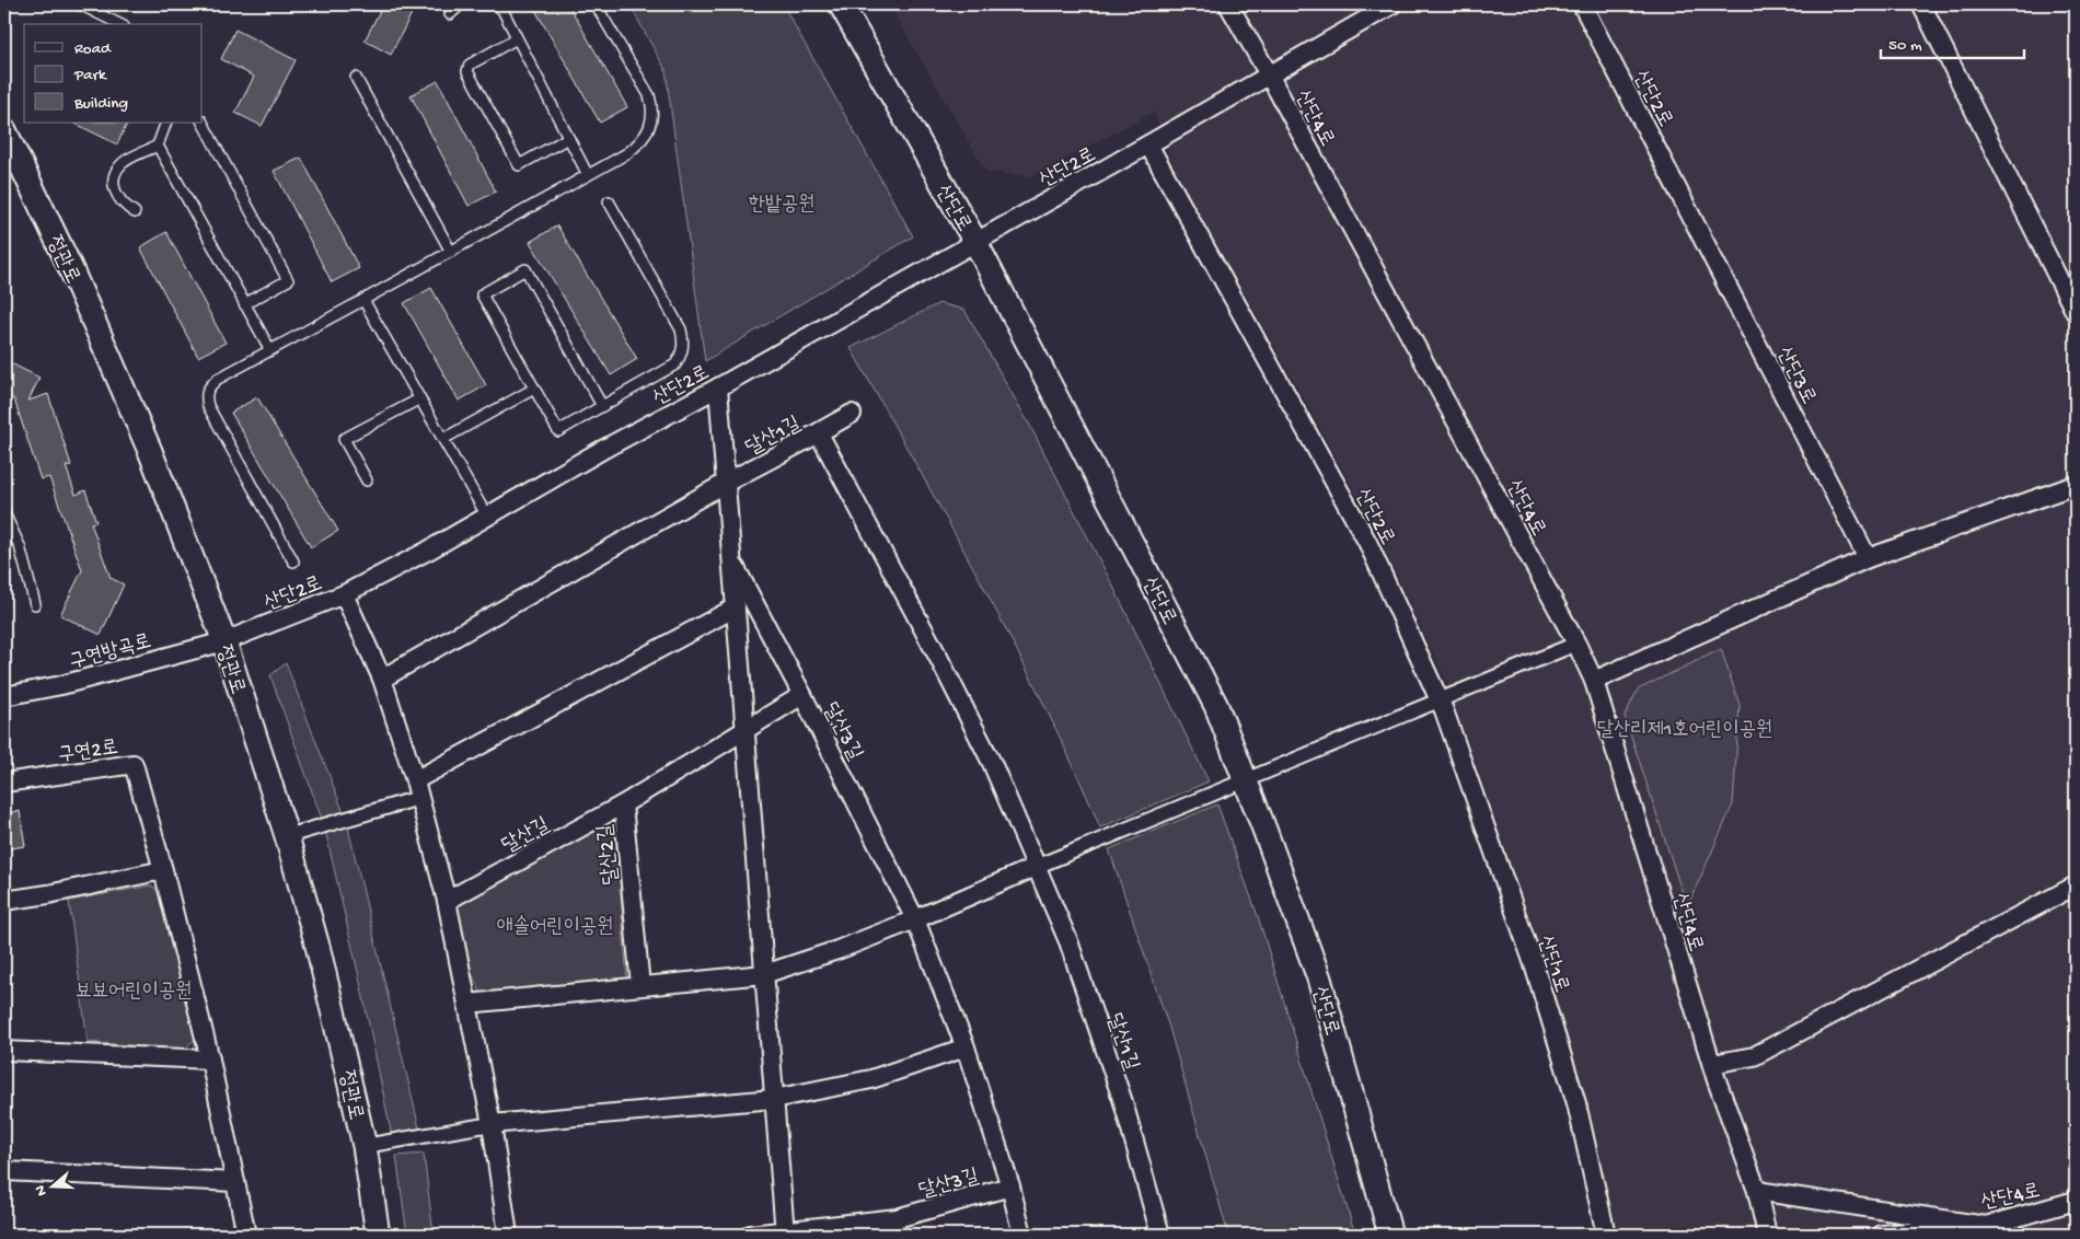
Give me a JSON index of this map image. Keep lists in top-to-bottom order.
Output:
{
  "streets": {
    "street": [
      "산단2로",
      "산단4로",
      "산단로",
      "정관로",
      "산단3로",
      "달산1길",
      "구연방곡로",
      "달산3길",
      "구연2로",
      "달산길",
      "달산2길",
      "산단1로"
    ]
  },
  "crossings": [
    ["산단2로", "산단4로"],
    ["산단2로", "산단로"],
    ["산단2로", "정관로"],
    ["산단2로", "산단3로"],
    ["산단2로", "구연방곡로"],
    ["산단2로", "산단1로"],
    ["정관로", "구연방곡로"],
    ["달산3길", "달산2길"],
    ["달산길", "달산2길"]
  ],
  "parks": [
    "한밭공원",
    "달산리제1호어린이공원",
    "애솔어린이공원",
    "뵤뵤어린이공원"
  ],
  "legend": ["Road", "Park", "Building"],
  "scale_bar": "50 m",
  "north": "left"
}
